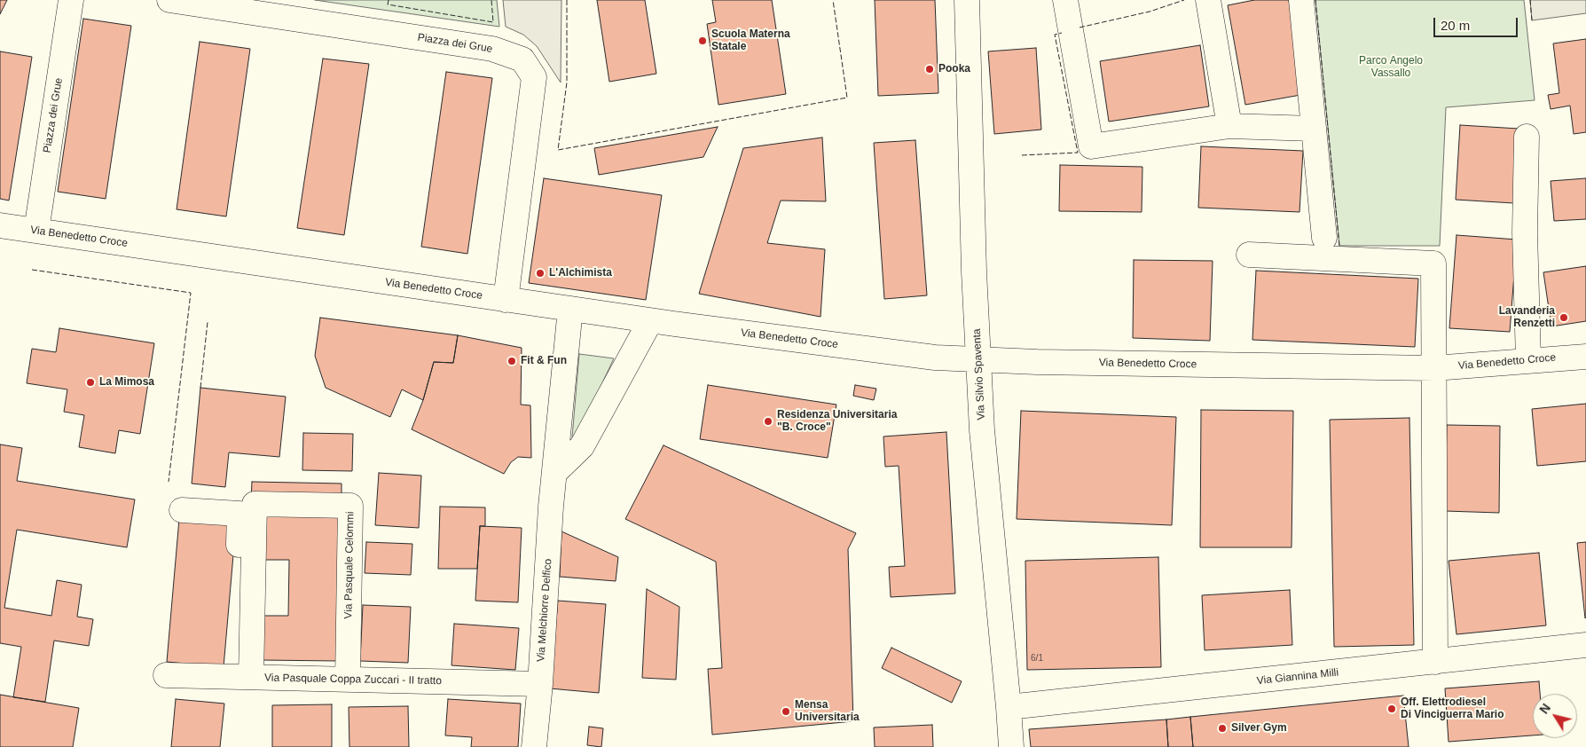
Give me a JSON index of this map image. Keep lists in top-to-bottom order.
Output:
{
  "streets": {
    "street": [
      "Piazza dei Grue",
      "Via Benedetto Croce",
      "Via Silvio Spaventa",
      "Via Pasquale Celommi",
      "Via Melchiorre Delfico",
      "Via Giannina Milli",
      "Via Pasquale Coppa Zuccari - II tratto"
    ]
  },
  "crossings": [
    ["Piazza dei Grue", "Via Benedetto Croce"],
    ["Via Benedetto Croce", "Via Silvio Spaventa"],
    ["Via Benedetto Croce", "Via Melchiorre Delfico"],
    ["Via Silvio Spaventa", "Via Giannina Milli"],
    ["Via Pasquale Celommi", "Via Pasquale Coppa Zuccari - II tratto"],
    ["Via Melchiorre Delfico", "Via Pasquale Coppa Zuccari - II tratto"]
  ],
  "parks": ["Parco Angelo Vassallo"],
  "places": [
    "Scuola Materna Statale",
    "Pooka",
    "L'Alchimista",
    "Lavanderia Renzetti",
    "Fit & Fun",
    "La Mimosa",
    "Residenza Universitaria \"B. Croce\"",
    "Off. Elettrodiesel Di Vinciguerra Mario",
    "Mensa Universitaria",
    "Silver Gym"
  ],
  "house_numbers": ["6/1"],
  "scale_bar": "20 m",
  "north": "top left"
}
